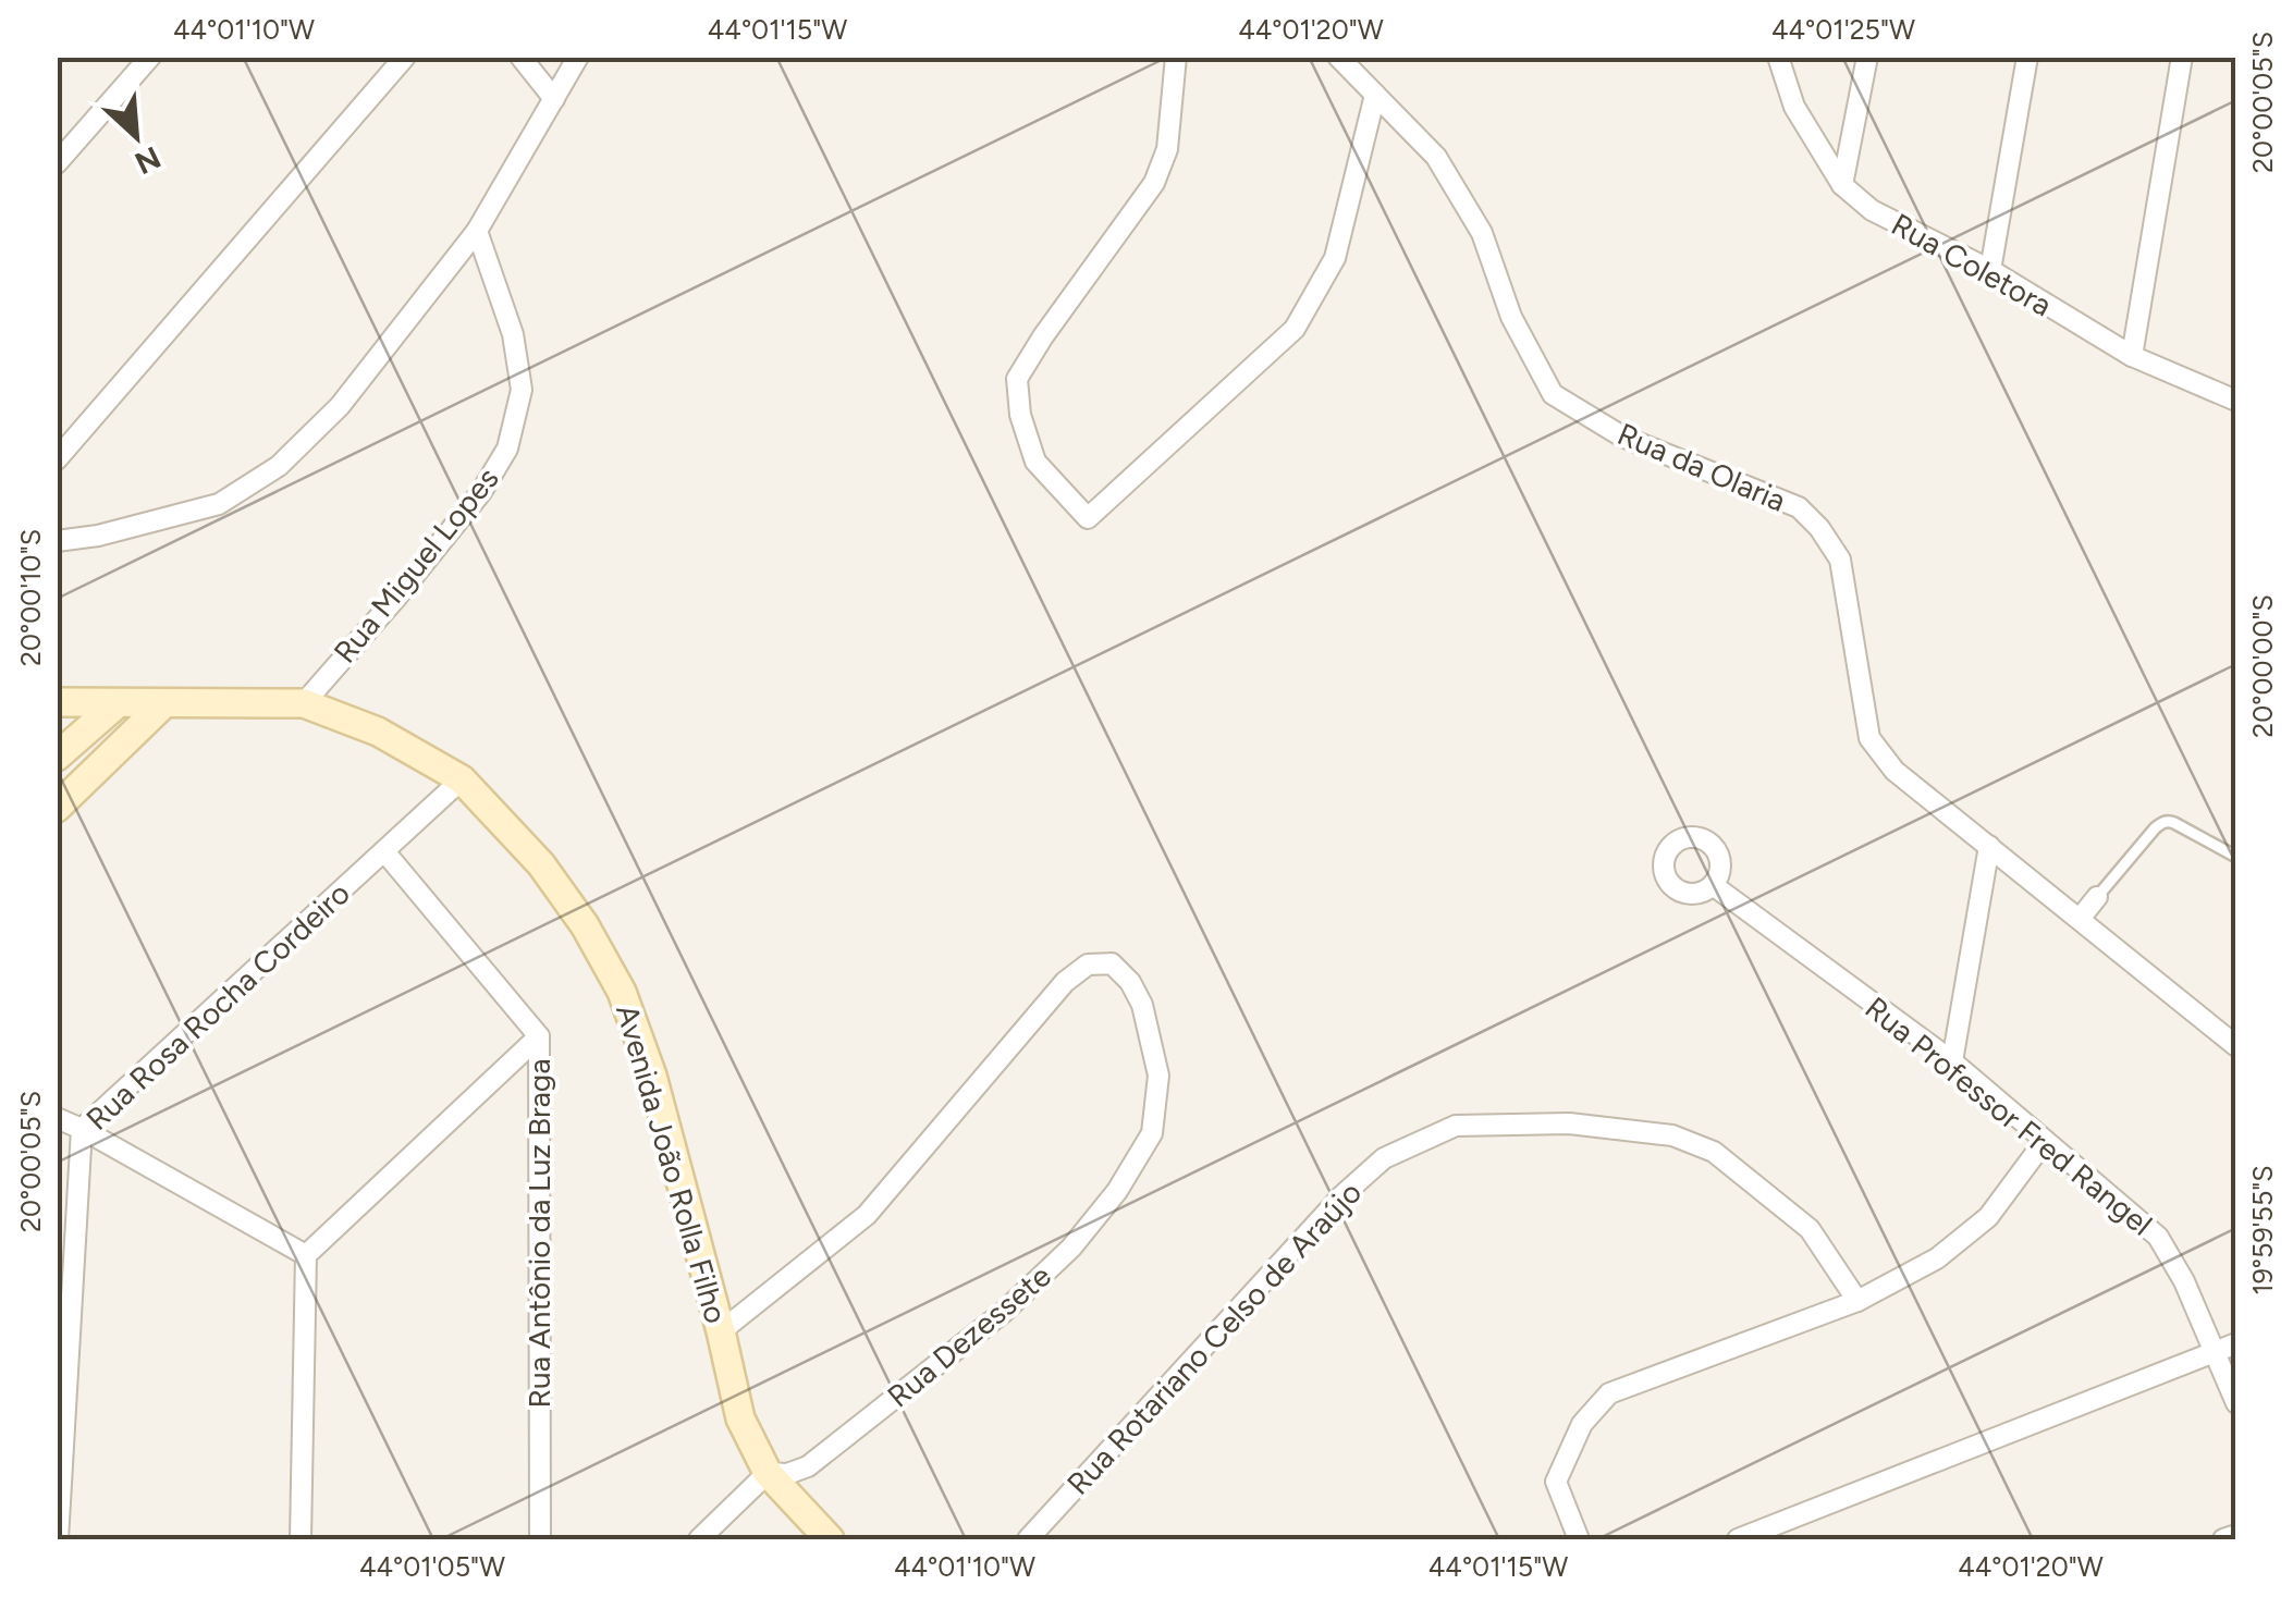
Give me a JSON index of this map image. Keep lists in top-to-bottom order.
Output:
{
  "streets": {
    "street": [
      "Rua Coletora",
      "Rua da Olaria",
      "Rua Miguel Lopes",
      "Rua Rosa Rocha Cordeiro",
      "Rua Professor Fred Rangel",
      "Avenida João Rolla Filho",
      "Rua Antônio da Luz Braga",
      "Rua Dezessete",
      "Rua Rotariano Celso de Araújo"
    ]
  },
  "crossings": [
    ["Rua Miguel Lopes", "Avenida João Rolla Filho"],
    ["Rua Rosa Rocha Cordeiro", "Avenida João Rolla Filho"],
    ["Rua Rosa Rocha Cordeiro", "Rua Antônio da Luz Braga"],
    ["Avenida João Rolla Filho", "Rua Dezessete"]
  ],
  "north": "bottom right",
  "coordinates": [
    "44°01'10\"W",
    "44°01'15\"W",
    "44°01'20\"W",
    "44°01'25\"W",
    "20°00'05\"S",
    "20°00'10\"S",
    "20°00'00\"S",
    "19°59'55\"S",
    "44°01'05\"W"
  ]
}
